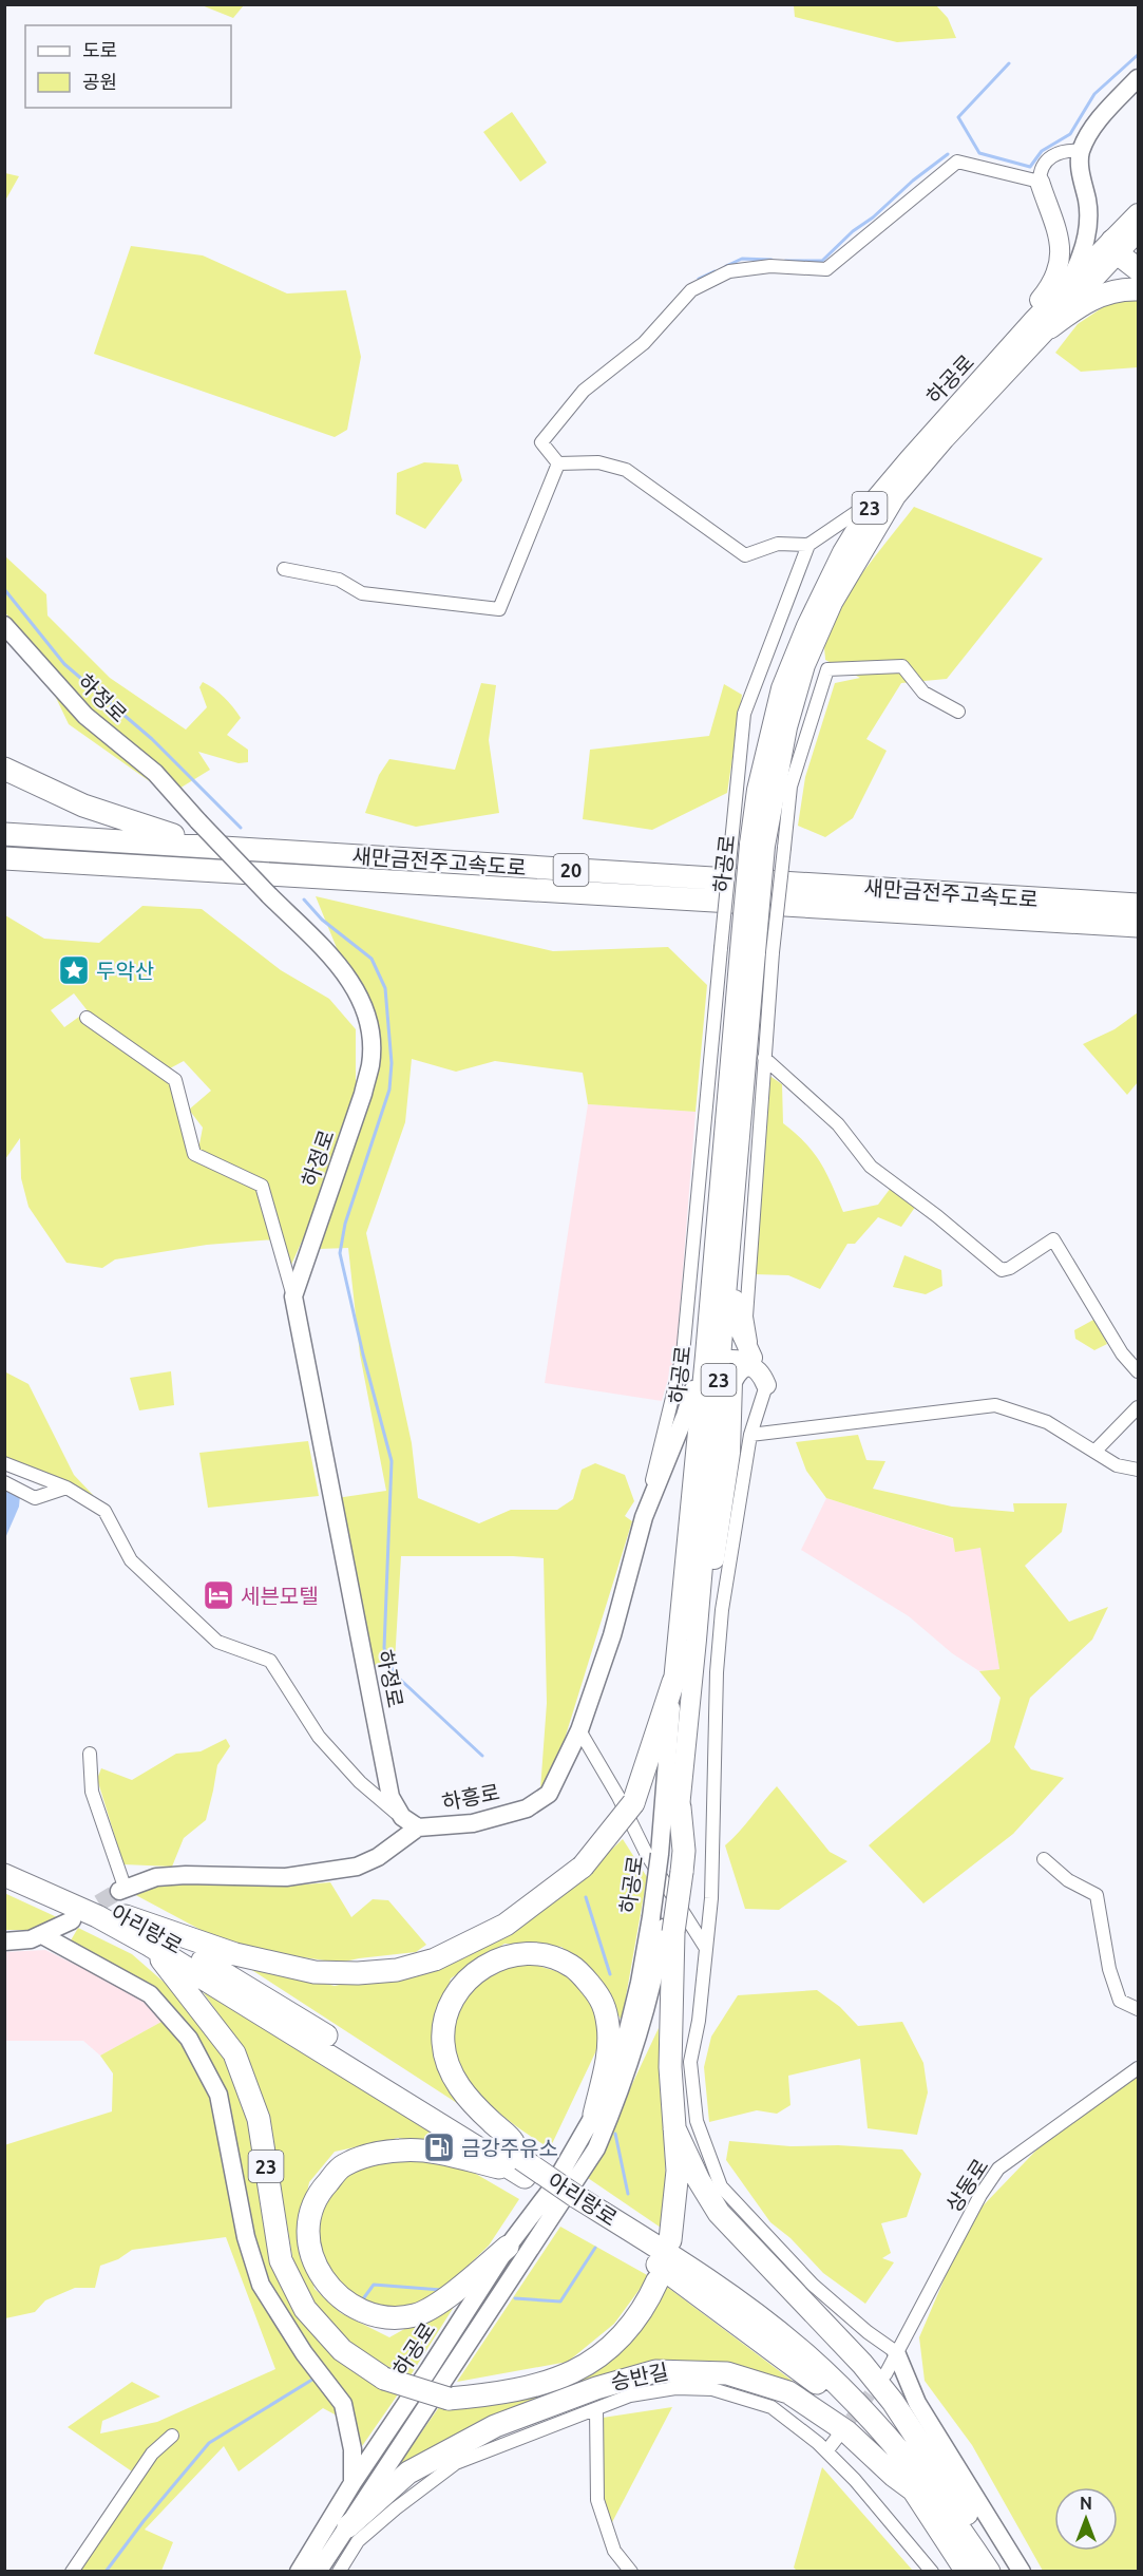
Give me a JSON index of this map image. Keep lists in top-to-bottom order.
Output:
{
  "streets": {
    "highway": [
      "23",
      "새만금전주고속도로",
      "20",
      "아리랑로"
    ],
    "main road": ["하공로"],
    "street": [
      "하정로",
      "하흥로",
      "상동로",
      "승반길"
    ]
  },
  "crossings": [
    ["하공로", "23"],
    ["하공로", "하흥로"],
    ["23", "아리랑로"]
  ],
  "places": {
    "place": ["두악산"],
    "hotel": ["세븐모텔"],
    "fuel station": ["금강주유소"]
  },
  "legend": ["도로", "공원"],
  "north": "top"
}
